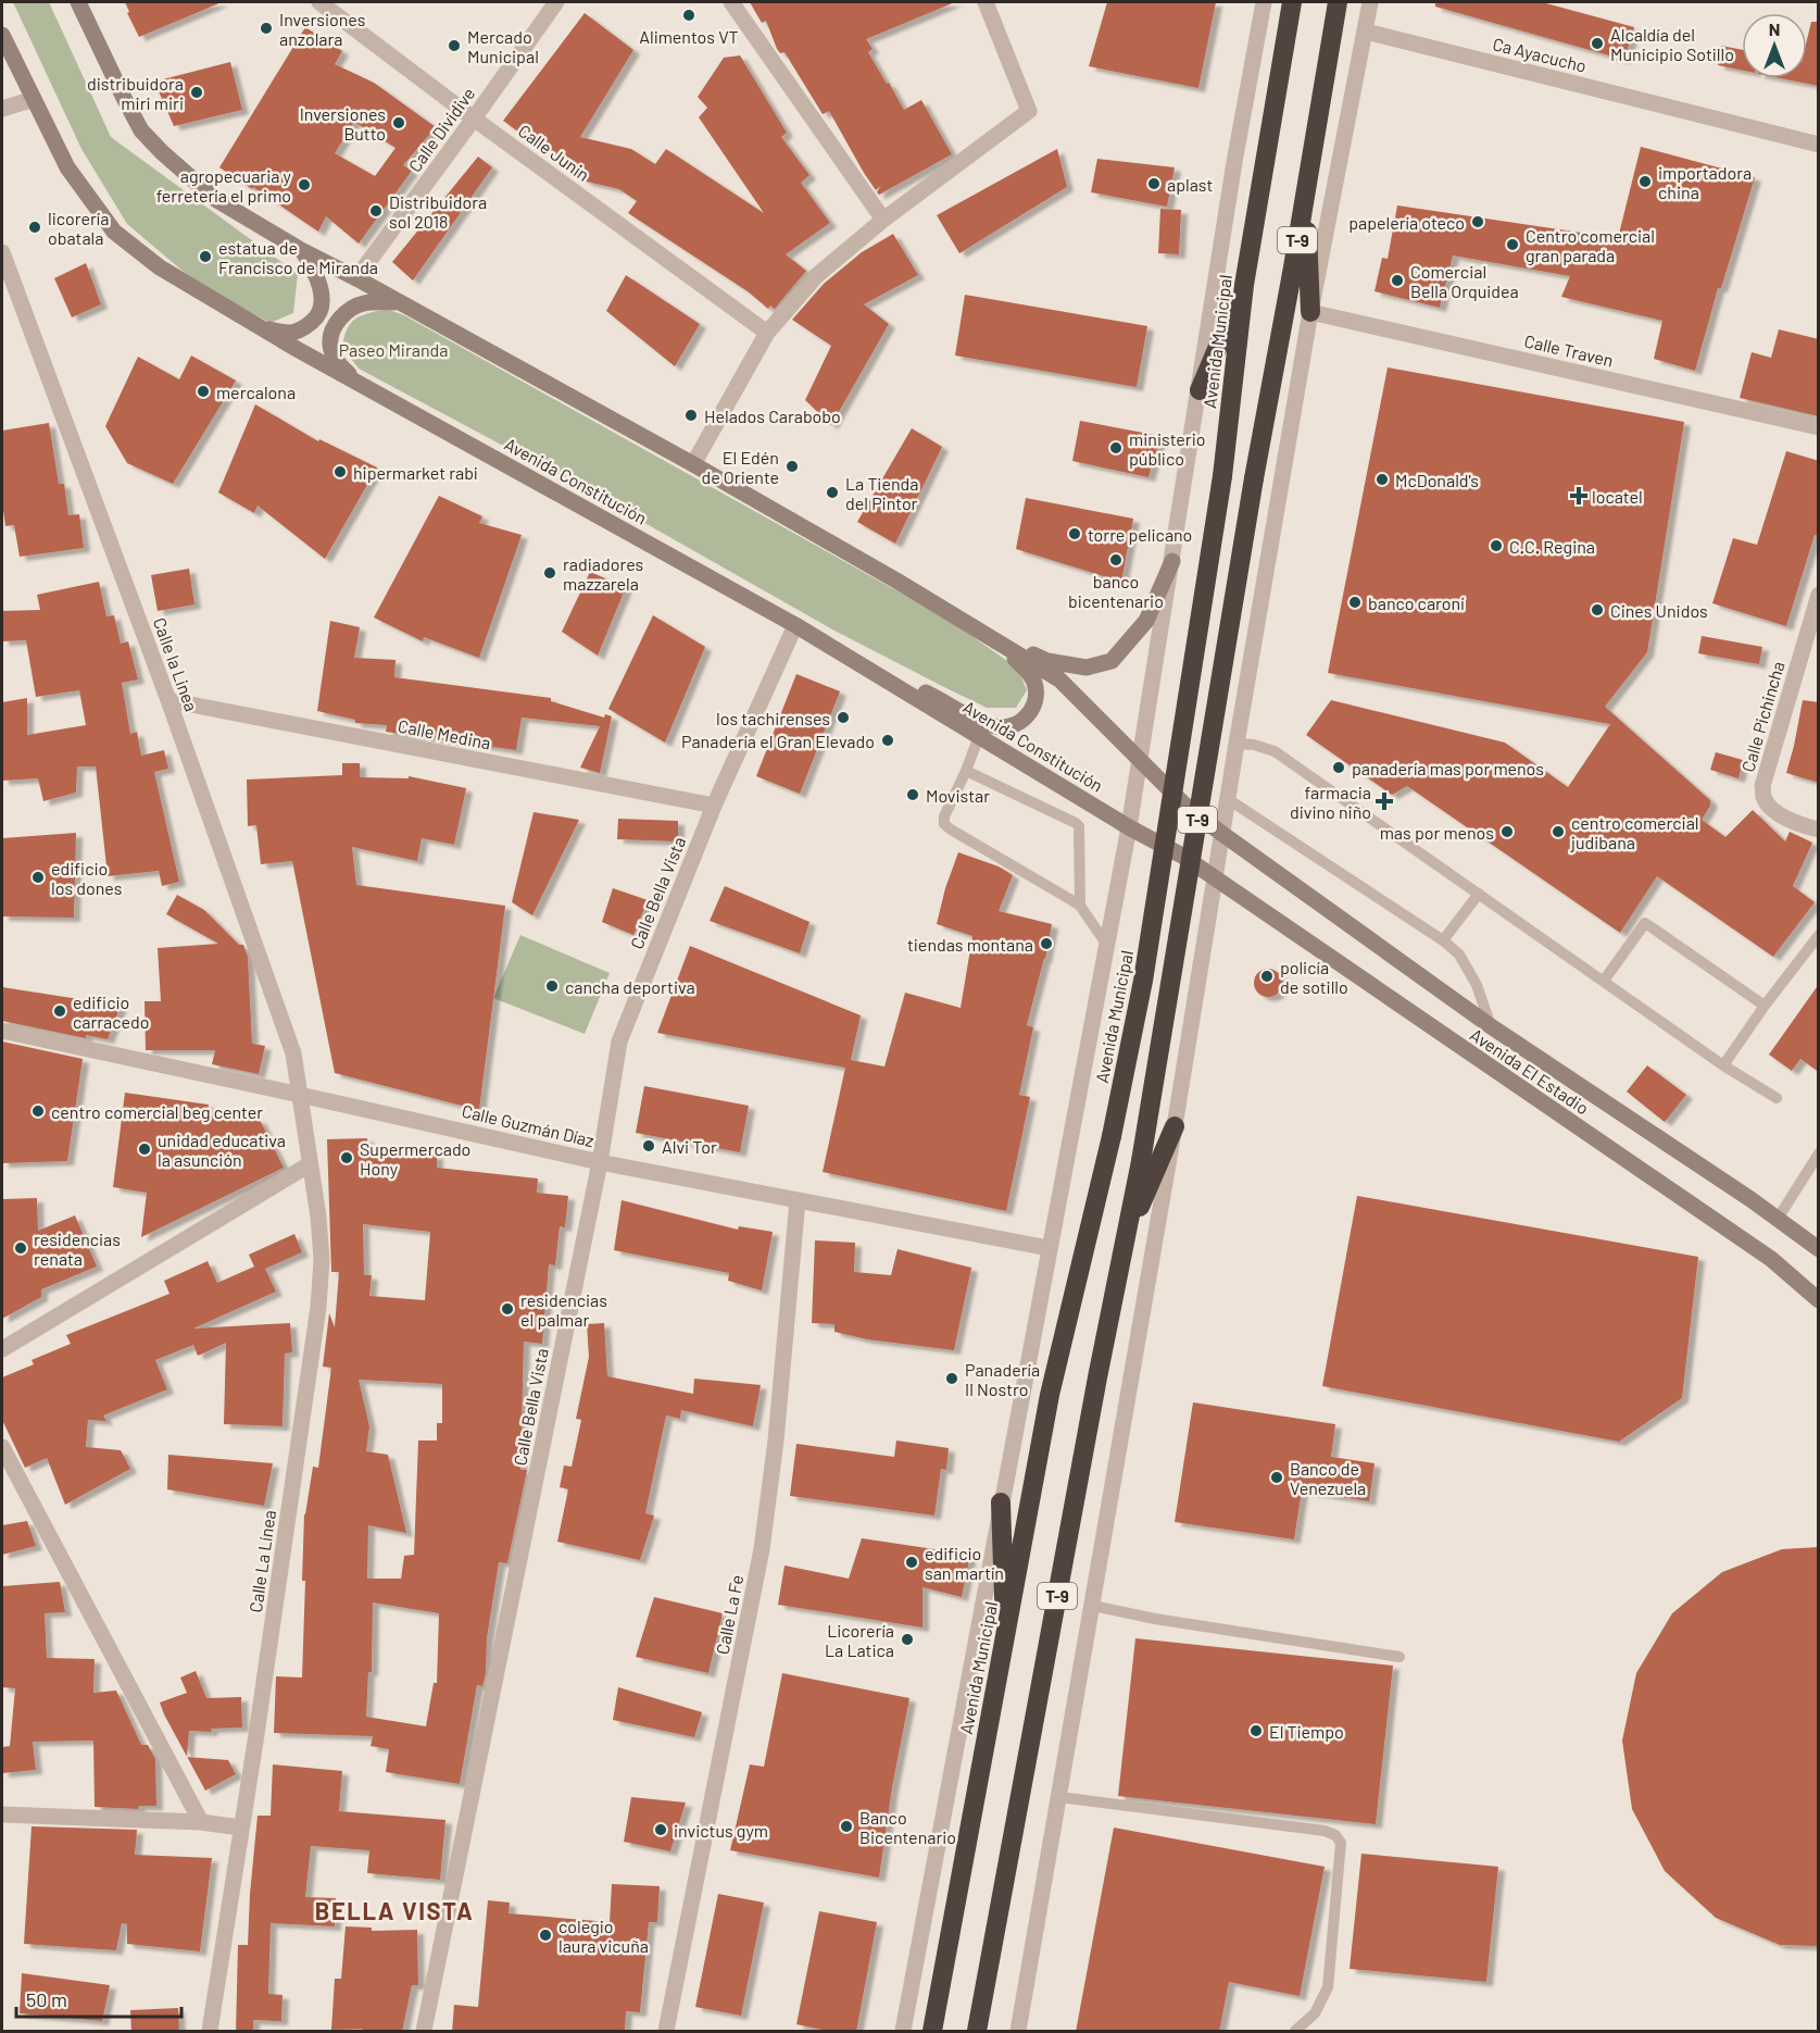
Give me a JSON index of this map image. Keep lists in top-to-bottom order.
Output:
{
  "streets": {
    "highway": ["T-9", "Avenida Municipal"],
    "main road": ["Avenida Constitución", "Avenida El Estadio"],
    "street": [
      "Ca Ayacucho",
      "Calle Dividive",
      "Calle Junin",
      "Calle Traven",
      "Calle la Linea",
      "Calle Pichincha",
      "Calle Medina",
      "Calle Bella Vista",
      "Calle Guzmán Díaz",
      "Calle La Línea",
      "Calle La Fe"
    ]
  },
  "crossings": [
    ["Ca Ayacucho", "T-9"],
    ["Calle Dividive", "Calle Junin"],
    ["T-9", "Calle Traven"],
    ["T-9", "Avenida Constitución"],
    ["T-9", "Avenida El Estadio"],
    ["Avenida Municipal", "Avenida Constitución"],
    ["Avenida Municipal", "Calle Guzmán Díaz"],
    ["Avenida Constitución", "Calle Bella Vista"],
    ["Avenida Constitución", "Avenida El Estadio"],
    ["Calle la Linea", "Calle Medina"],
    ["Calle la Linea", "Calle Guzmán Díaz"],
    ["Calle la Linea", "Calle La Línea"],
    ["Calle Medina", "Calle Bella Vista"],
    ["Calle Bella Vista", "Calle Guzmán Díaz"],
    ["Calle Guzmán Díaz", "Calle La Línea"],
    ["Calle Guzmán Díaz", "Calle La Fe"]
  ],
  "districts": ["BELLA VISTA"],
  "parks": ["Paseo Miranda"],
  "places": {
    "other": [
      "Alimentos VT",
      "Inversiones anzolara",
      "Alcaldía del Municipio Sotillo",
      "Mercado Municipal",
      "distribuidora miri miri",
      "Inversiones Butto",
      "importadora china",
      "aplast",
      "agropecuaria y ferretería el primo",
      "Distribuidora sol 2018",
      "papelería oteco",
      "licorería obatala",
      "Centro comercial gran parada",
      "estatua de Francisco de Miranda",
      "Comercial Bella Orquidea",
      "mercalona",
      "Helados Carabobo",
      "ministerio público",
      "El Edén de Oriente",
      "hipermarket rabi",
      "McDonald's",
      "La Tienda del Pintor",
      "torre pelicano",
      "C.C. Regina",
      "banco bicentenario",
      "radiadores mazzarela",
      "banco caroní",
      "Cines Unidos",
      "los tachirenses",
      "Panadería el Gran Elevado",
      "panadería mas por menos",
      "Movistar",
      "mas por menos",
      "centro comercial judibana",
      "edificio los dones",
      "tiendas montana",
      "policía de sotillo",
      "cancha deportiva",
      "edificio carracedo",
      "centro comercial beg center",
      "Alvi Tor",
      "unidad educativa la asunción",
      "Supermercado Hony",
      "residencias renata",
      "residencias el palmar",
      "Panadería Il Nostro",
      "Banco de Venezuela",
      "edificio san martín",
      "Licorería La Latica",
      "El Tiempo",
      "Banco Bicentenario",
      "invictus gym",
      "colegio laura vicuña"
    ],
    "health": ["locatel", "farmacia divino niño"]
  },
  "scale_bar": "50 m",
  "north": "top"
}
